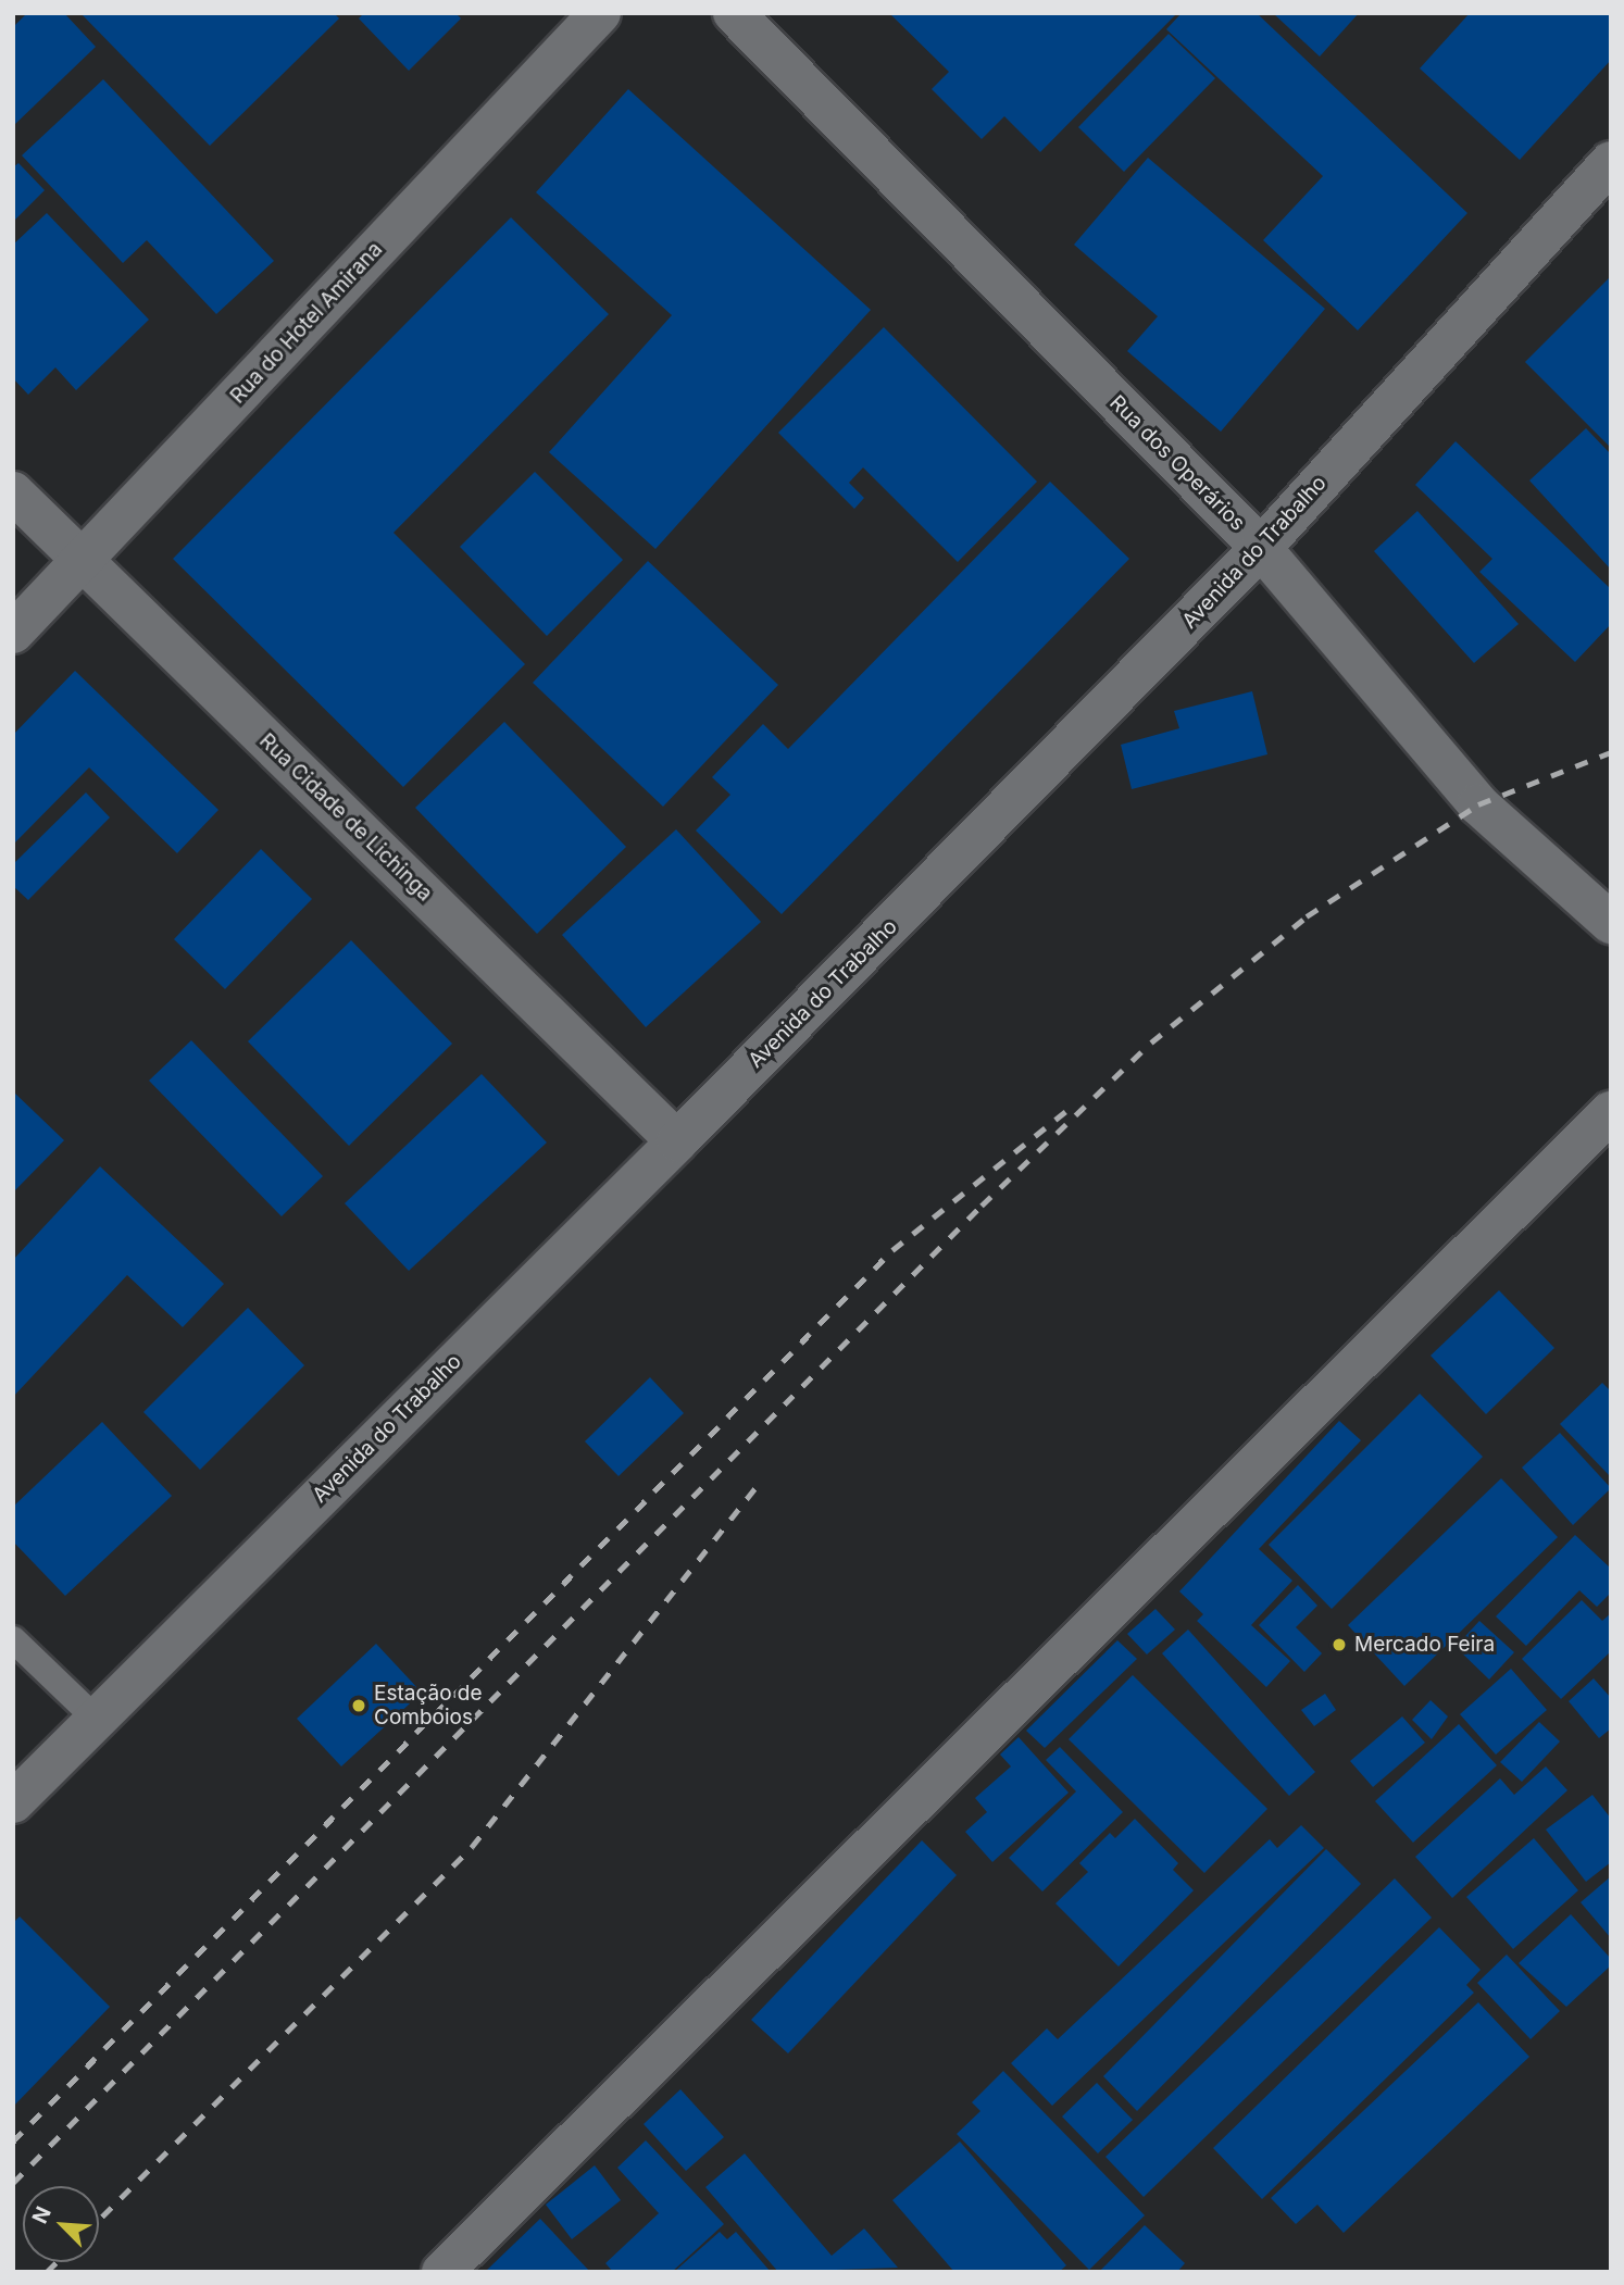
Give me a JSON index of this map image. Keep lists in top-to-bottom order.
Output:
{
  "streets": {
    "street": [
      "Rua do Hotel Amirana",
      "Rua dos Operários",
      "Avenida do Trabalho",
      "Rua Cidade de Lichinga"
    ]
  },
  "crossings": [
    ["Rua do Hotel Amirana", "Rua Cidade de Lichinga"],
    ["Rua dos Operários", "Avenida do Trabalho"],
    ["Avenida do Trabalho", "Rua Cidade de Lichinga"]
  ],
  "places": ["Mercado Feira", "Estação de Comboios"],
  "north": "top left"
}
